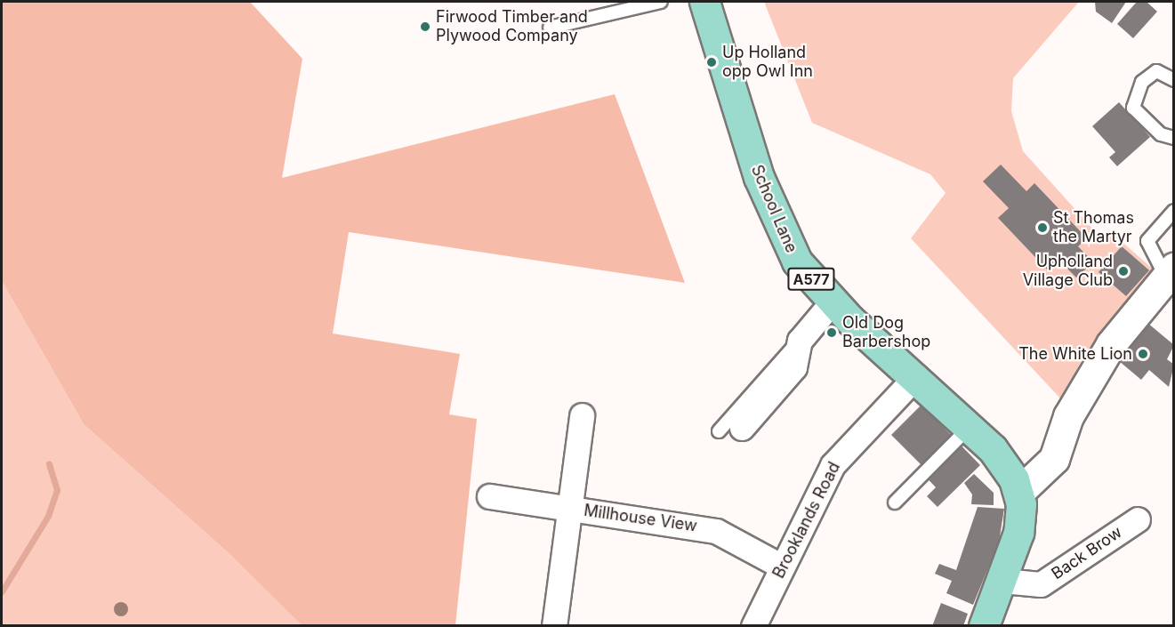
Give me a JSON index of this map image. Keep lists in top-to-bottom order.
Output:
{
  "streets": {
    "main road": ["School Lane", "A577"],
    "street": ["Millhouse View", "Brooklands Road", "Back Brow"]
  },
  "crossings": [
    ["School Lane", "Brooklands Road"],
    ["Millhouse View", "Brooklands Road"]
  ],
  "places": [
    "Firwood Timber and Plywood Company",
    "Up Holland opp Owl Inn",
    "St Thomas the Martyr",
    "Upholland Village Club",
    "Old Dog Barbershop",
    "The White Lion"
  ]
}
